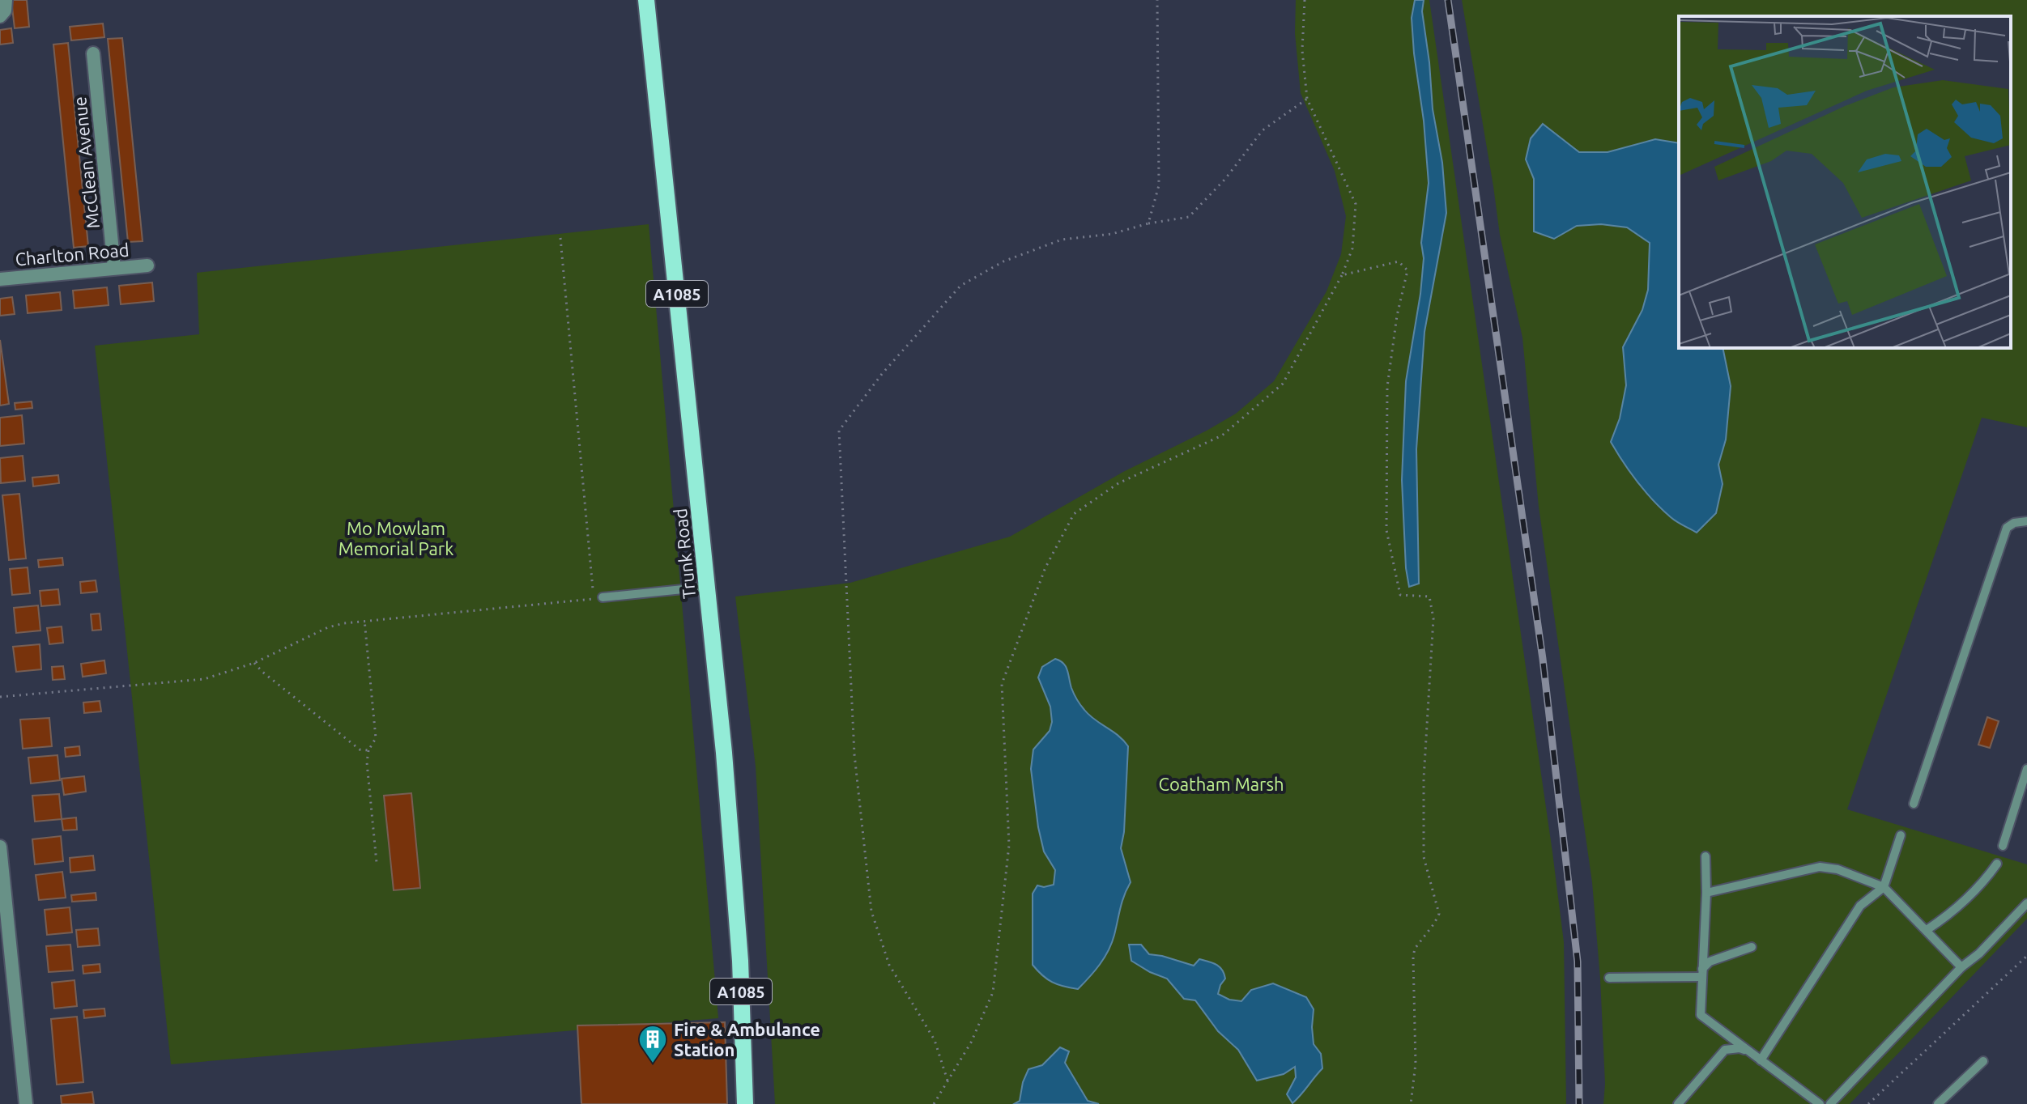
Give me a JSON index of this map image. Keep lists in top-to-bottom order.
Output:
{
  "streets": {
    "main road": ["A1085", "Trunk Road"],
    "street": ["McClean Avenue", "Charlton Road"]
  },
  "crossings": [
    ["McClean Avenue", "Charlton Road"]
  ],
  "parks": ["Mo Mowlam Memorial Park", "Coatham Marsh"],
  "places": {
    "building": ["Fire & Ambulance Station"]
  }
}
